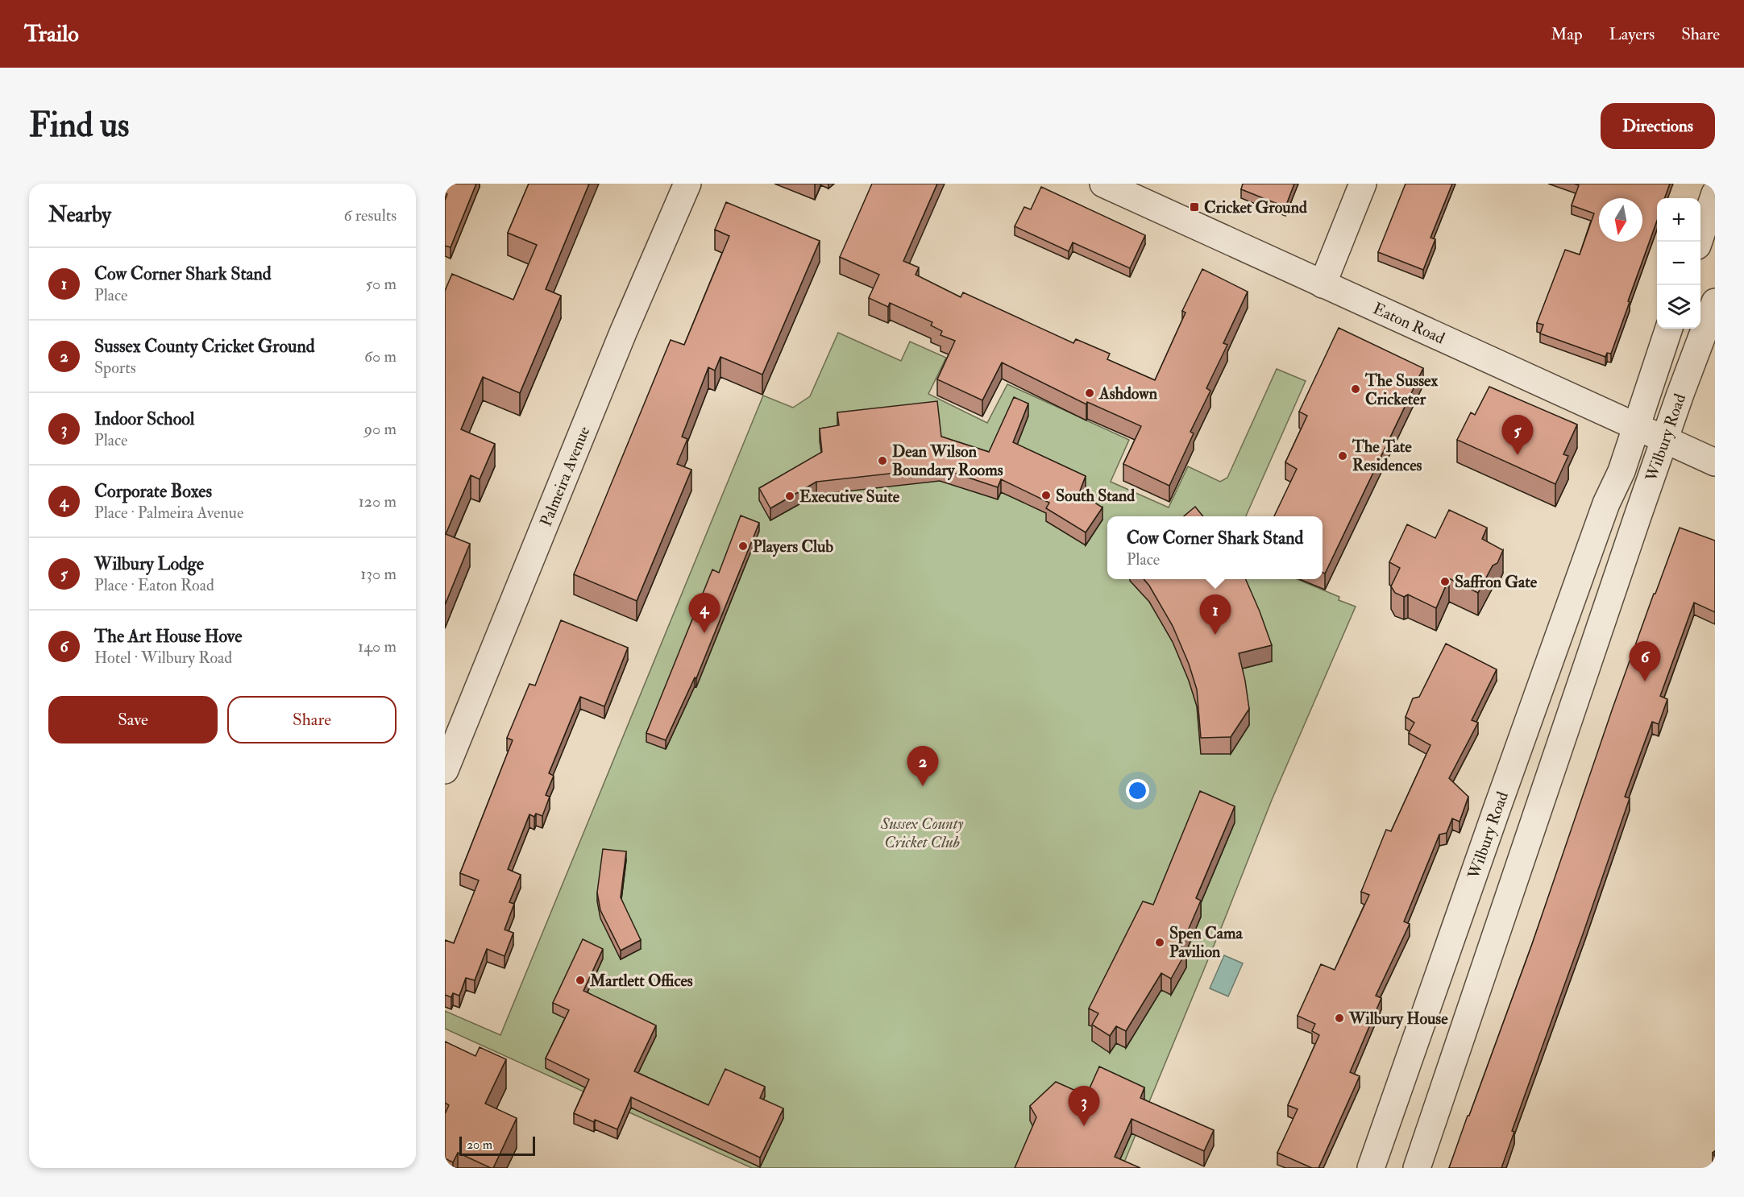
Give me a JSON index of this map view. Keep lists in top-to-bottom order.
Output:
{
  "streets": {
    "street": ["Eaton Road", "Wilbury Road", "Palmeira Avenue"]
  },
  "crossings": [
    ["Eaton Road", "Wilbury Road"]
  ],
  "parks": ["Sussex County Cricket Club"],
  "places": {
    "transit": ["Cricket Ground"],
    "other": [
      "The Sussex Cricketer",
      "Ashdown",
      "The Tate Residences",
      "Dean Wilson Boundary Rooms",
      "South Stand",
      "Executive Suite",
      "Players Club",
      "Saffron Gate",
      "Spen Cama Pavilion",
      "Martlett Offices",
      "Wilbury House"
    ]
  },
  "scale_bar": "20 m",
  "north": "bottom",
  "page": {
    "header": "Trailo",
    "nav": ["Map", "Layers", "Share"],
    "buttons": [
      "Directions",
      ["Save", "Share"]
    ],
    "title": "Find us",
    "heading": ["Nearby", "6 results"],
    "map_buttons": ["+", "−"],
    "list": [
      {
        "mark": "1",
        "name": "Cow Corner Shark Stand",
        "note": "Place",
        "value": "50 m"
      },
      {
        "mark": "2",
        "name": "Sussex County Cricket Ground",
        "note": "Sports",
        "value": "60 m"
      },
      {
        "mark": "3",
        "name": "Indoor School",
        "note": "Place",
        "value": "90 m"
      },
      {
        "mark": "4",
        "name": "Corporate Boxes",
        "note": "Place · Palmeira Avenue",
        "value": "120 m"
      },
      {
        "mark": "5",
        "name": "Wilbury Lodge",
        "note": "Place · Eaton Road",
        "value": "130 m"
      },
      {
        "mark": "6",
        "name": "The Art House Hove",
        "note": "Hotel · Wilbury Road",
        "value": "140 m"
      }
    ],
    "pins": [
      "5",
      "4",
      "1",
      "6",
      "2",
      "3"
    ],
    "popup": ["Cow Corner Shark Stand", "Place"],
    "scale": "20 m"
  }
}
